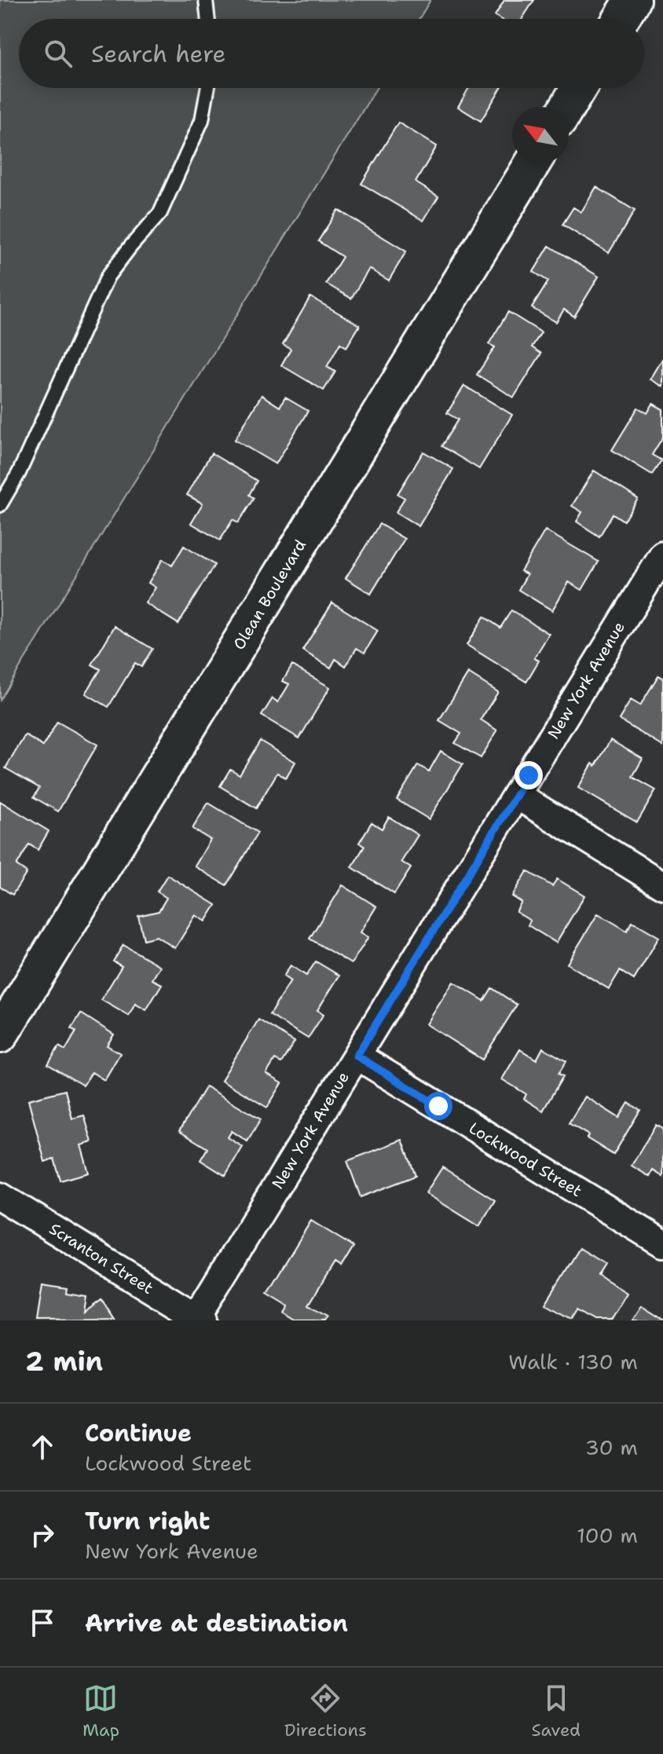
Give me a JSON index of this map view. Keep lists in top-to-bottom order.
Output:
{
  "streets": {
    "street": [
      "Olean Boulevard",
      "New York Avenue",
      "Lockwood Street",
      "Scranton Street"
    ]
  },
  "crossings": [
    ["New York Avenue", "Lockwood Street"],
    ["New York Avenue", "Scranton Street"]
  ],
  "north": "top left",
  "page": {
    "search": "Search here",
    "heading": ["2 min", "Walk · 130 m"],
    "list": [
      ["Continue", "Lockwood Street", "30 m"],
      ["Turn right", "New York Avenue", "100 m"],
      "Arrive at destination"
    ],
    "nav": ["Map", "Directions", "Saved"]
  }
}
